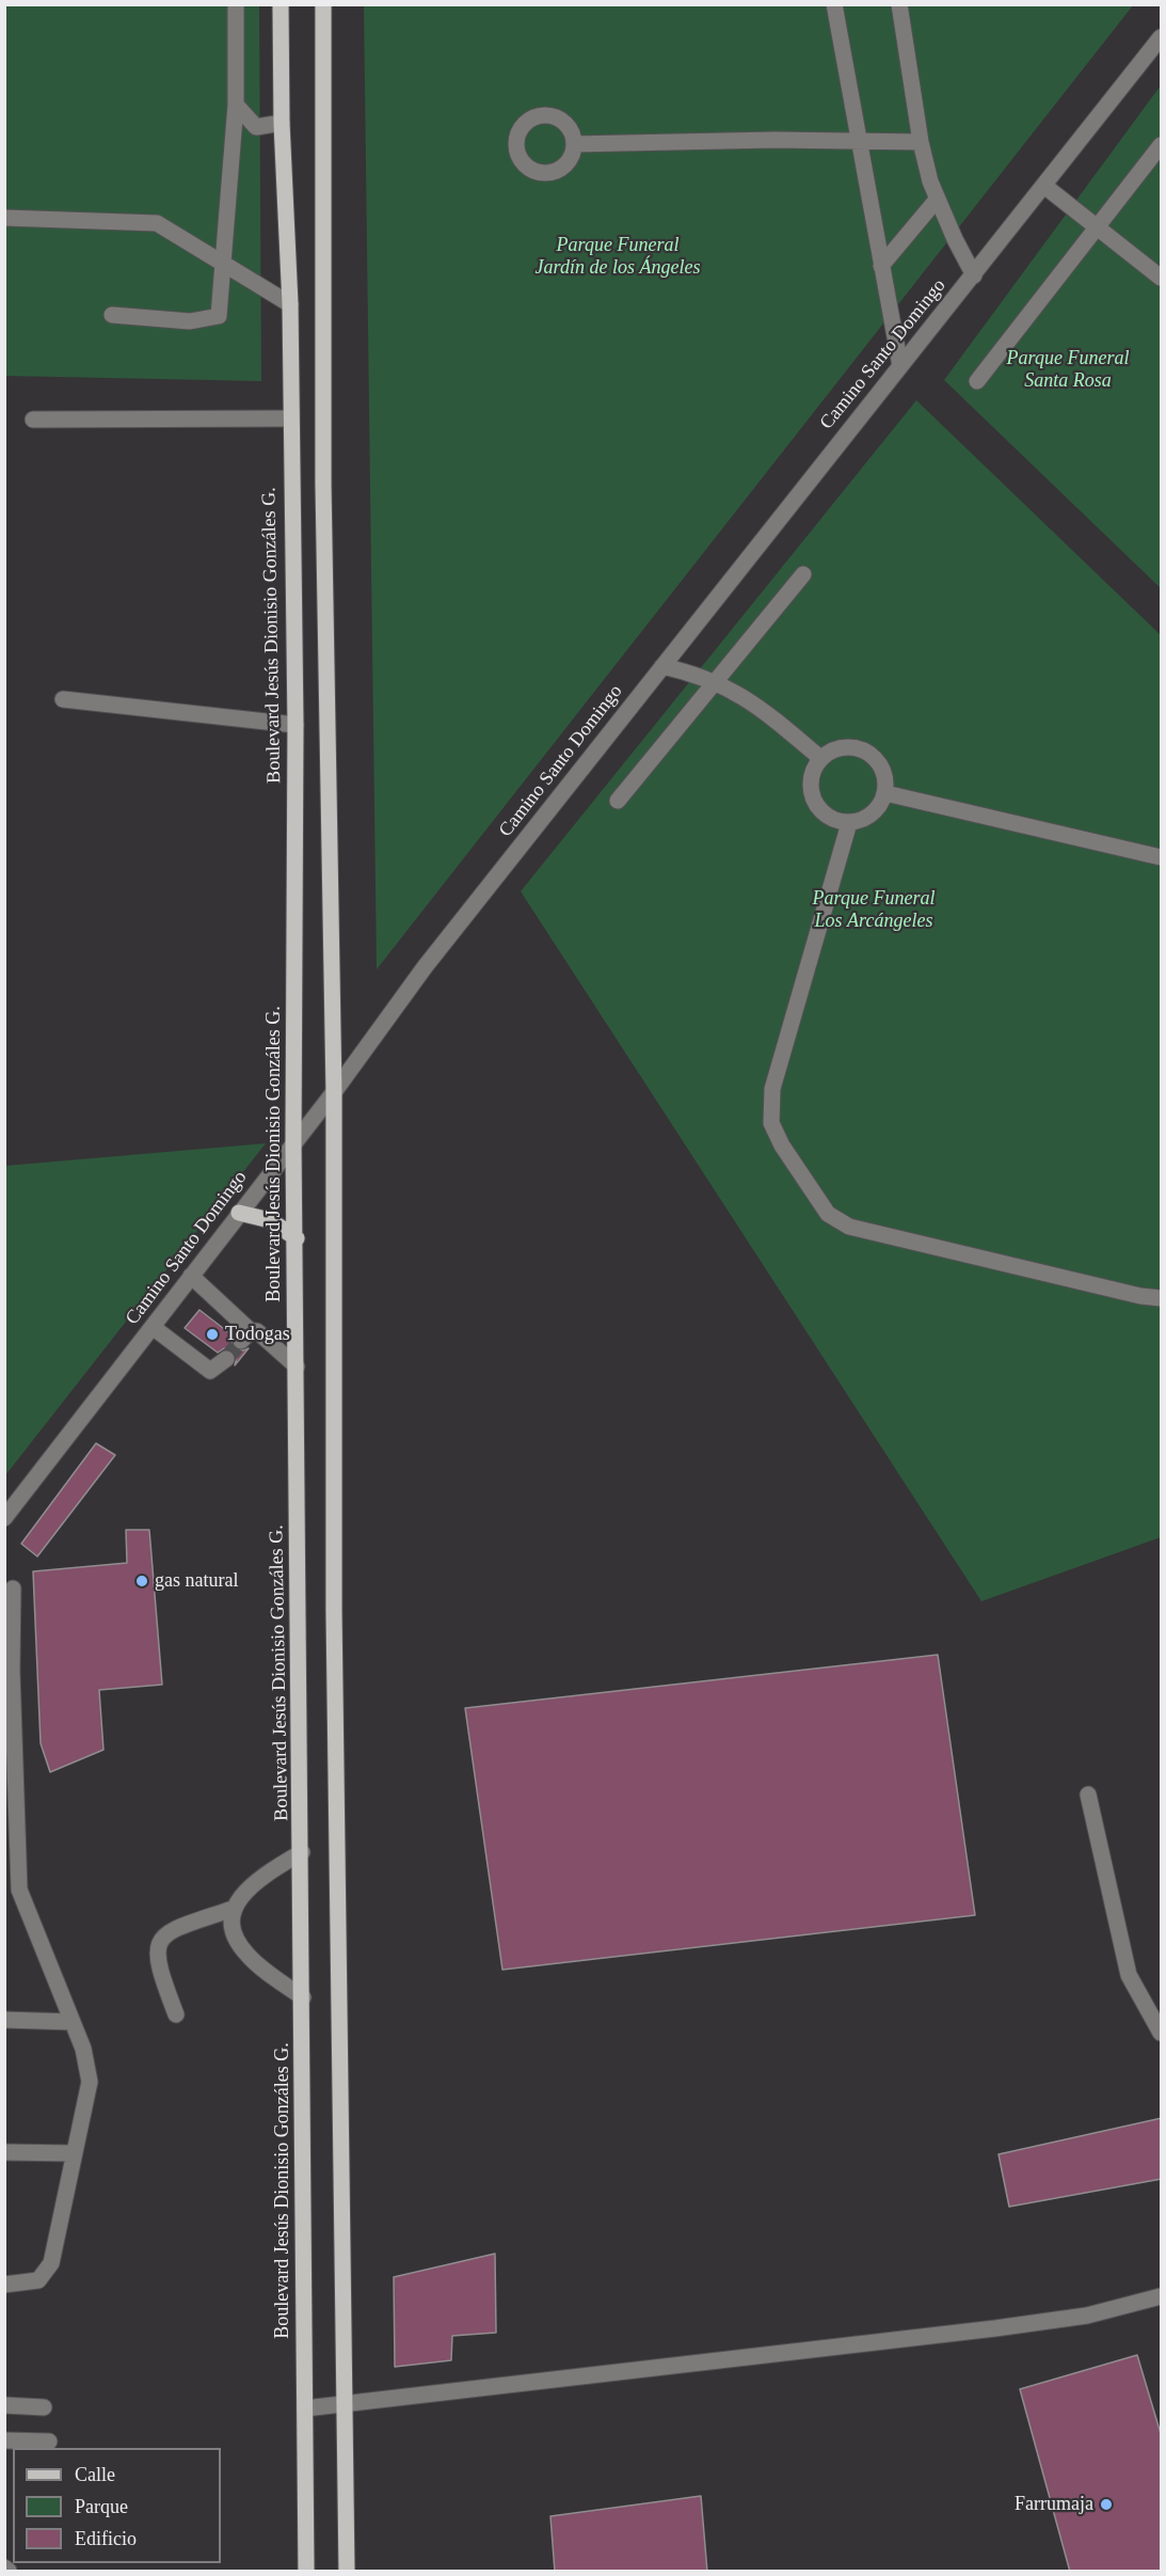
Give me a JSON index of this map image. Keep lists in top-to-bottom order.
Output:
{
  "streets": {
    "main road": ["Boulevard Jesús Dionisio Gonzáles G."],
    "street": ["Camino Santo Domingo"]
  },
  "crossings": [
    ["Camino Santo Domingo", "Boulevard Jesús Dionisio Gonzáles G."]
  ],
  "parks": ["Parque Funeral Jardín de los Ángeles", "Parque Funeral Santa Rosa", "Parque Funeral Los Arcángeles"],
  "places": ["Todogas", "gas natural", "Farrumaja"],
  "legend": ["Calle", "Parque", "Edificio"]
}
